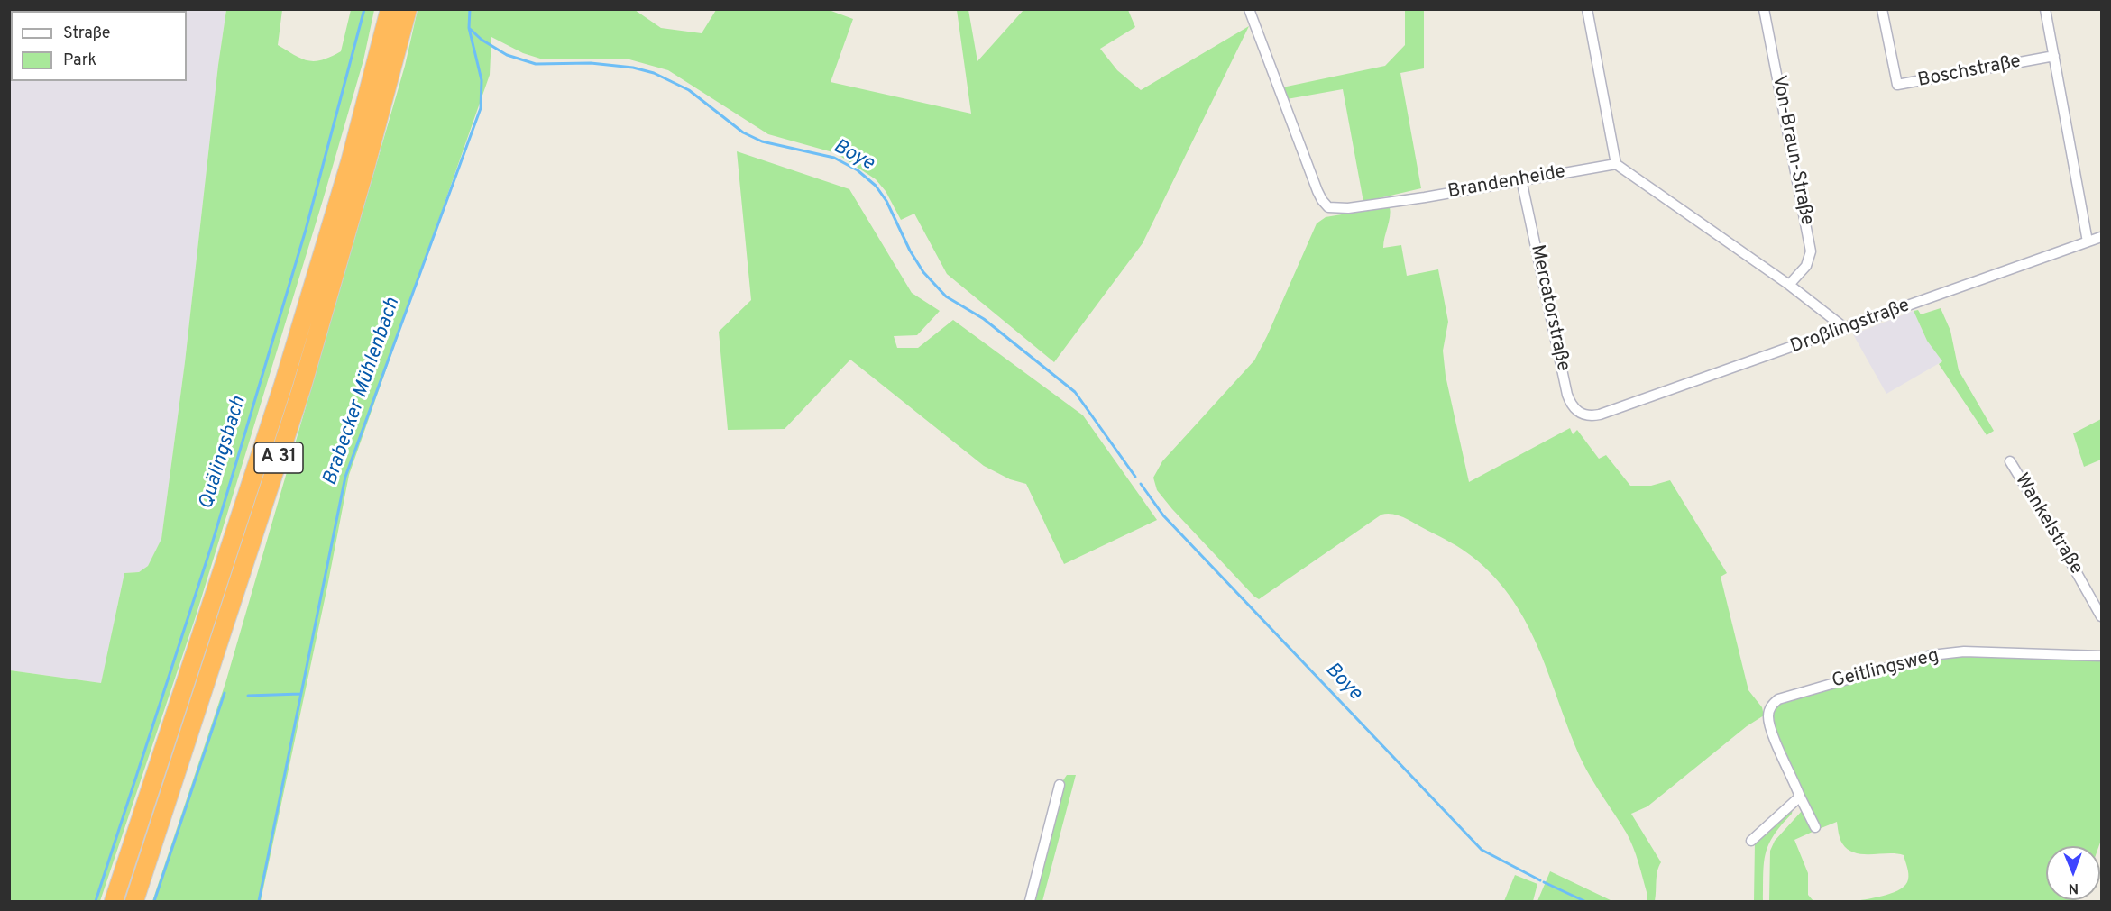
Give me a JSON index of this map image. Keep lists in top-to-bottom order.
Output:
{
  "streets": {
    "highway": ["A 31"],
    "street": [
      "Boschstraße",
      "Von-Braun-Straße",
      "Brandenheide",
      "Mercatorstraße",
      "Droßlingstraße",
      "Wankelstraße",
      "Geitlingsweg"
    ]
  },
  "crossings": [
    ["Brandenheide", "Mercatorstraße"],
    ["Mercatorstraße", "Droßlingstraße"]
  ],
  "water": ["Boye", "Brabecker Mühlenbach", "Quälingsbach"],
  "legend": ["Straße", "Park"],
  "north": "bottom"
}
